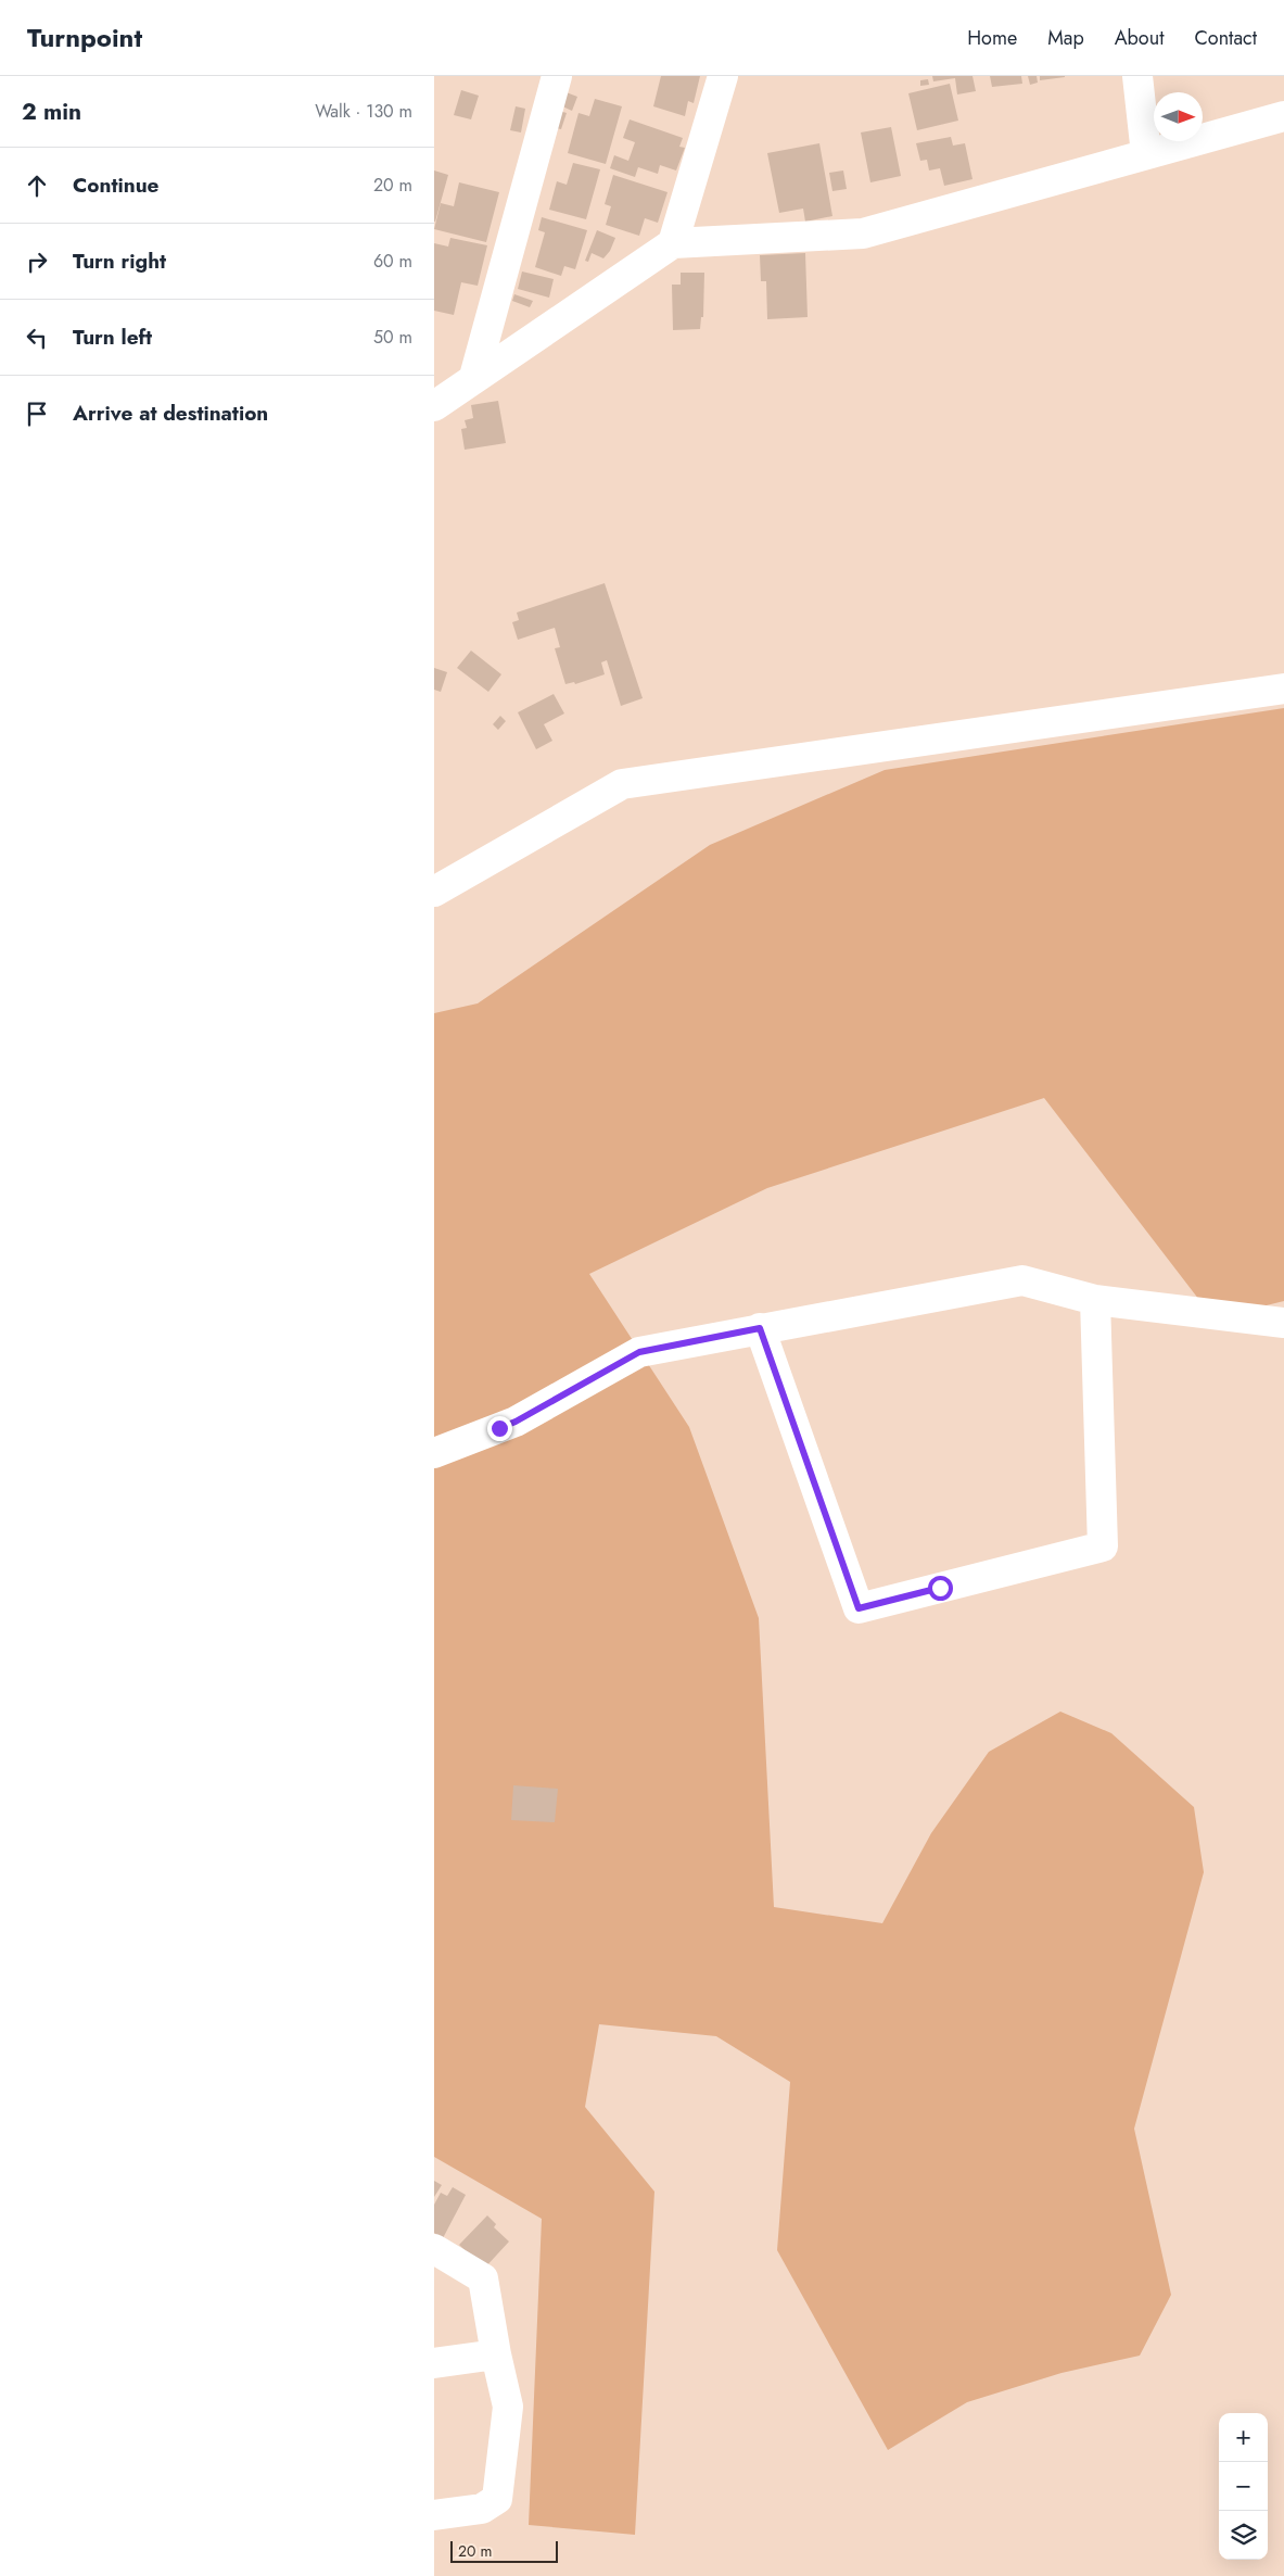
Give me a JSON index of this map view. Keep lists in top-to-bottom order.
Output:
{
  "scale_bar": "20 m",
  "north": "right",
  "page": {
    "header": "Turnpoint",
    "nav": [
      "Home",
      "Map",
      "About",
      "Contact"
    ],
    "heading": ["2 min", "Walk · 130 m"],
    "list": [
      ["Continue", "20 m"],
      ["Turn right", "60 m"],
      ["Turn left", "50 m"],
      "Arrive at destination"
    ],
    "map_buttons": ["+", "−"],
    "scale": "20 m"
  }
}
